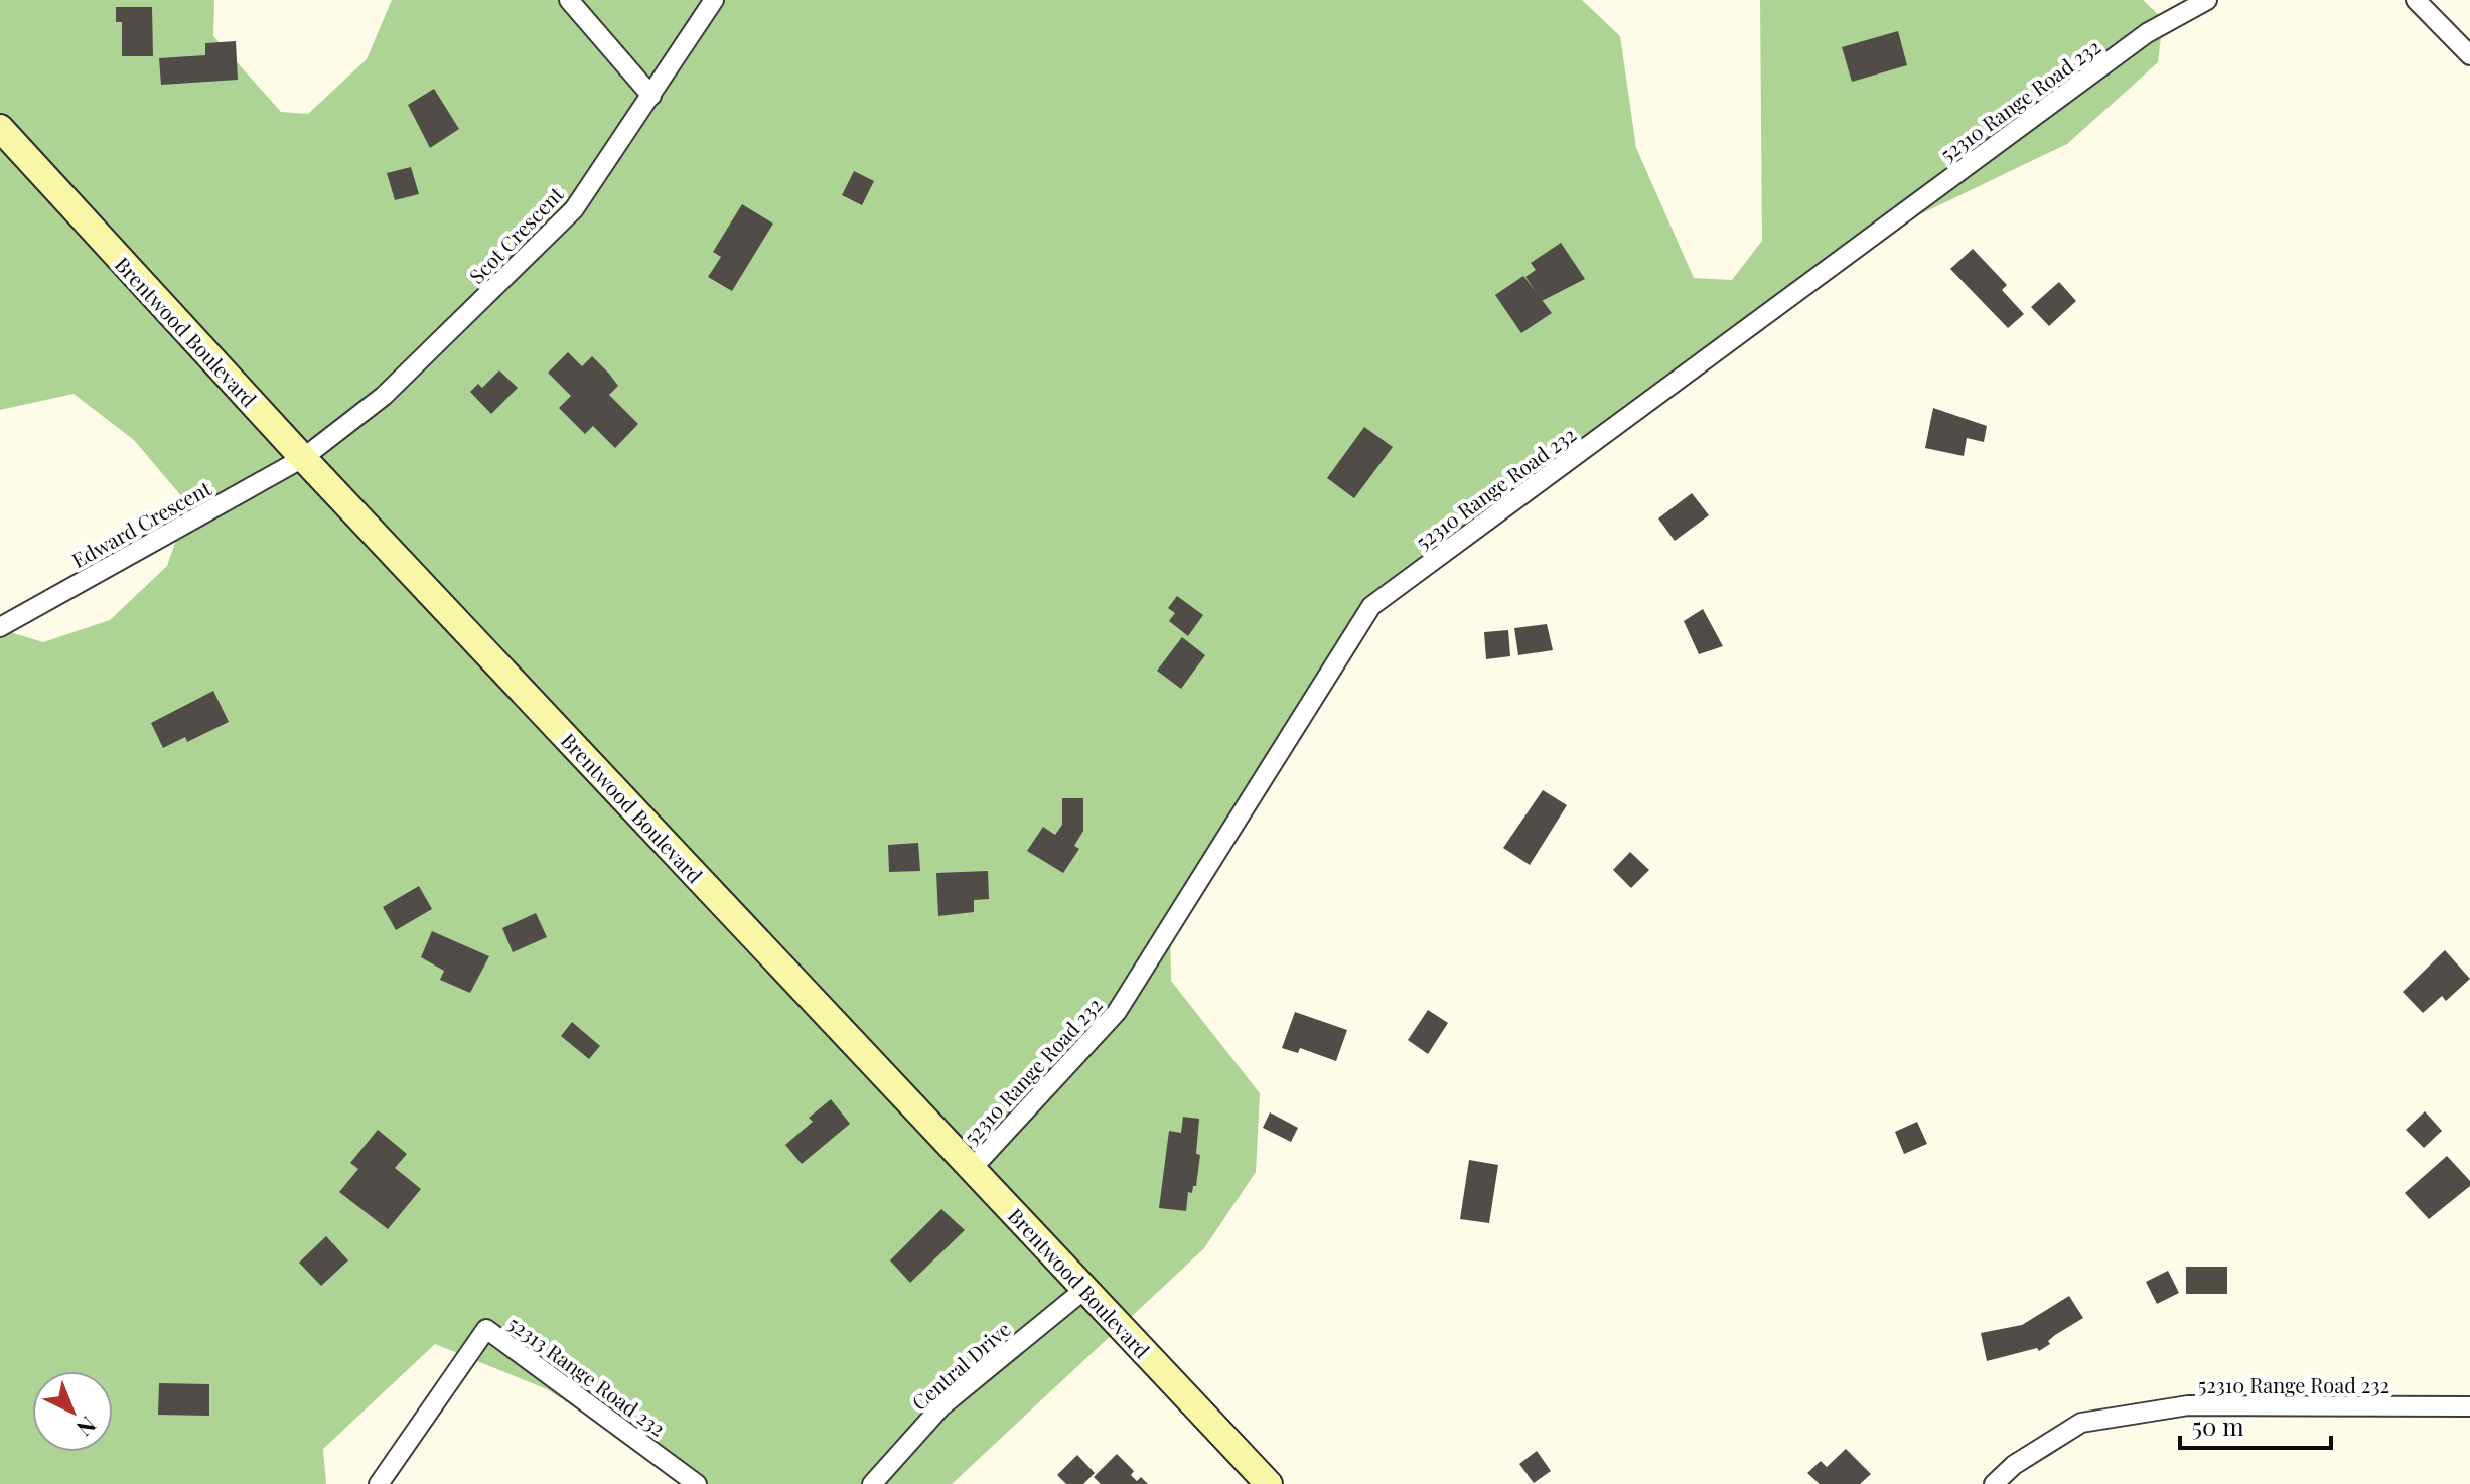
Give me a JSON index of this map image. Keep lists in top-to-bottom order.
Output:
{
  "streets": {
    "street": [
      "52310 Range Road 232",
      "Scot Crescent",
      "Brentwood Boulevard",
      "Edward Crescent",
      "Central Drive",
      "52313 Range Road 232"
    ]
  },
  "crossings": [
    ["52310 Range Road 232", "Brentwood Boulevard"],
    ["Scot Crescent", "Brentwood Boulevard"],
    ["Scot Crescent", "Edward Crescent"],
    ["Brentwood Boulevard", "Edward Crescent"],
    ["Brentwood Boulevard", "Central Drive"]
  ],
  "scale_bar": "50 m",
  "north": "bottom right"
}
